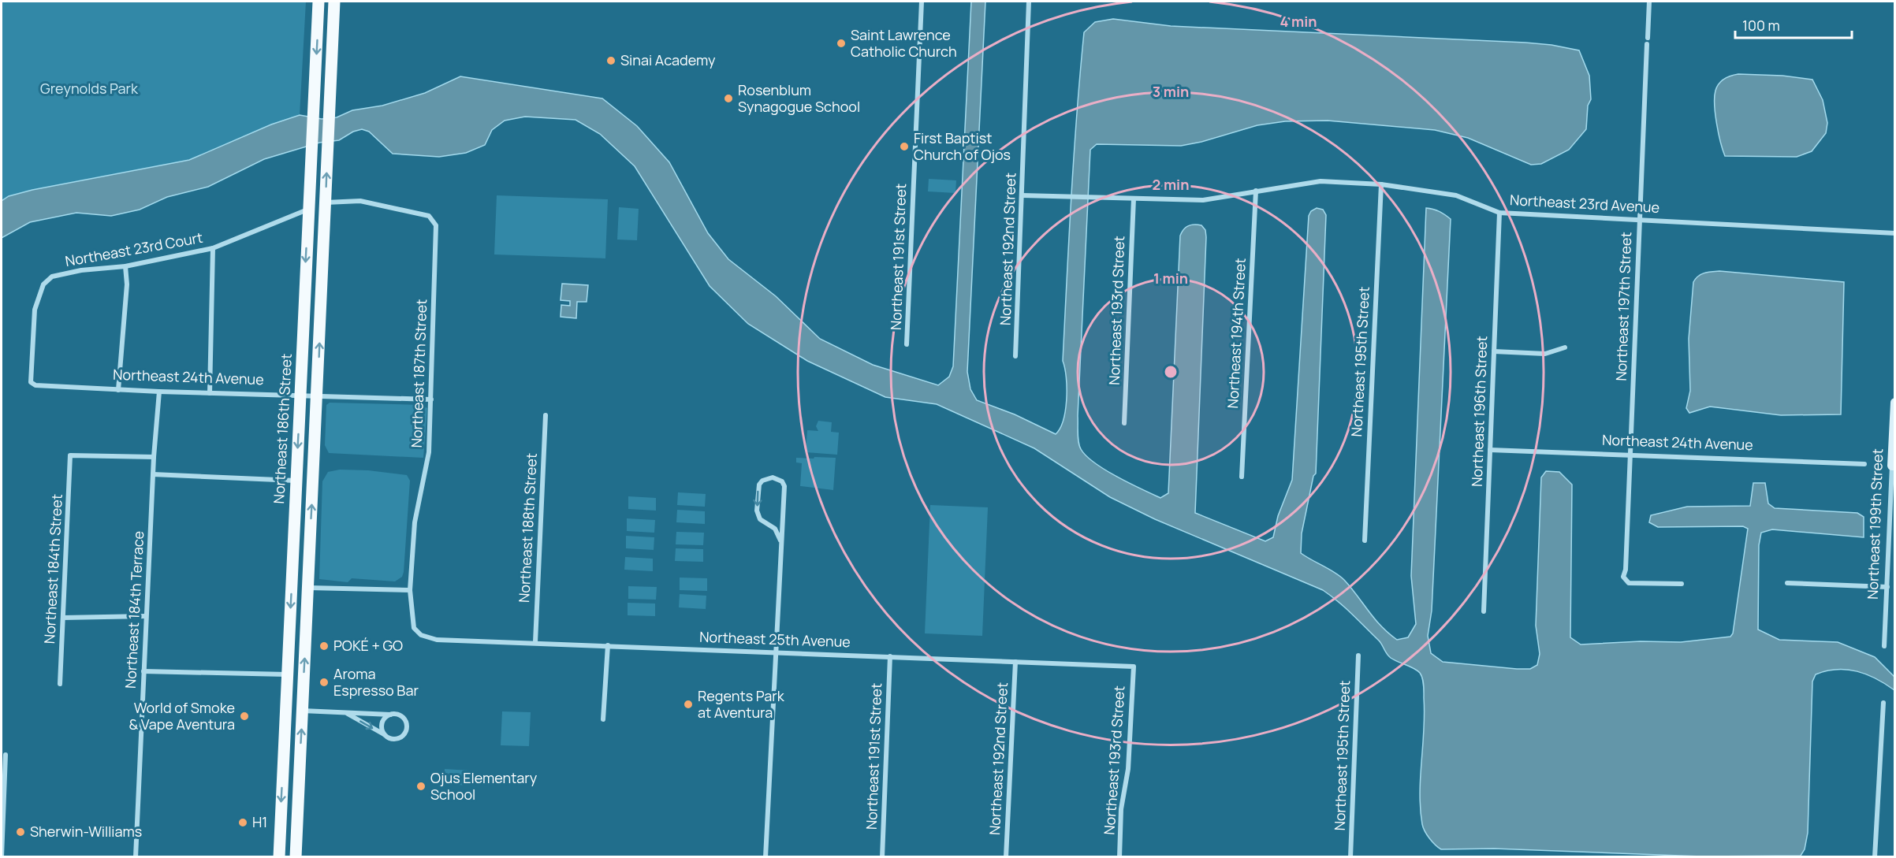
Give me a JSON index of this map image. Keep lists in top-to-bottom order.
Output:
{
  "streets": {
    "main road": ["Northeast 186th Street"],
    "street": [
      "Northeast 23rd Avenue",
      "Northeast 192nd Street",
      "Northeast 23rd Court",
      "Northeast 191st Street",
      "Northeast 197th Street",
      "Northeast 193rd Street",
      "Northeast 194th Street",
      "Northeast 195th Street",
      "Northeast 187th Street",
      "Northeast 24th Avenue",
      "Northeast 196th Street",
      "Northeast 199th Street",
      "Northeast 188th Street",
      "Northeast 184th Street",
      "Northeast 184th Terrace",
      "Northeast 25th Avenue"
    ]
  },
  "crossings": [
    ["Northeast 23rd Avenue", "Northeast 192nd Street"],
    ["Northeast 23rd Avenue", "Northeast 197th Street"],
    ["Northeast 23rd Avenue", "Northeast 193rd Street"],
    ["Northeast 23rd Avenue", "Northeast 194th Street"],
    ["Northeast 23rd Avenue", "Northeast 195th Street"],
    ["Northeast 23rd Avenue", "Northeast 196th Street"],
    ["Northeast 192nd Street", "Northeast 25th Avenue"],
    ["Northeast 23rd Court", "Northeast 24th Avenue"],
    ["Northeast 23rd Court", "Northeast 186th Street"],
    ["Northeast 191st Street", "Northeast 25th Avenue"],
    ["Northeast 197th Street", "Northeast 24th Avenue"],
    ["Northeast 193rd Street", "Northeast 25th Avenue"],
    ["Northeast 187th Street", "Northeast 24th Avenue"],
    ["Northeast 187th Street", "Northeast 25th Avenue"],
    ["Northeast 24th Avenue", "Northeast 196th Street"],
    ["Northeast 24th Avenue", "Northeast 186th Street"],
    ["Northeast 24th Avenue", "Northeast 184th Terrace"],
    ["Northeast 188th Street", "Northeast 25th Avenue"],
    ["Northeast 184th Street", "Northeast 184th Terrace"]
  ],
  "parks": ["Greynolds Park"],
  "places": [
    "Saint Lawrence Catholic Church",
    "Sinai Academy",
    "Rosenblum Synagogue School",
    "First Baptist Church of Ojos",
    "POKÉ + GO",
    "Aroma Espresso Bar",
    "Regents Park at Aventura",
    "World of Smoke & Vape Aventura",
    "Ojus Elementary School",
    "H1",
    "Sherwin-Williams"
  ],
  "scale_bar": "100 m",
  "rings": [
    "4 min",
    "3 min",
    "2 min",
    "1 min"
  ]
}
